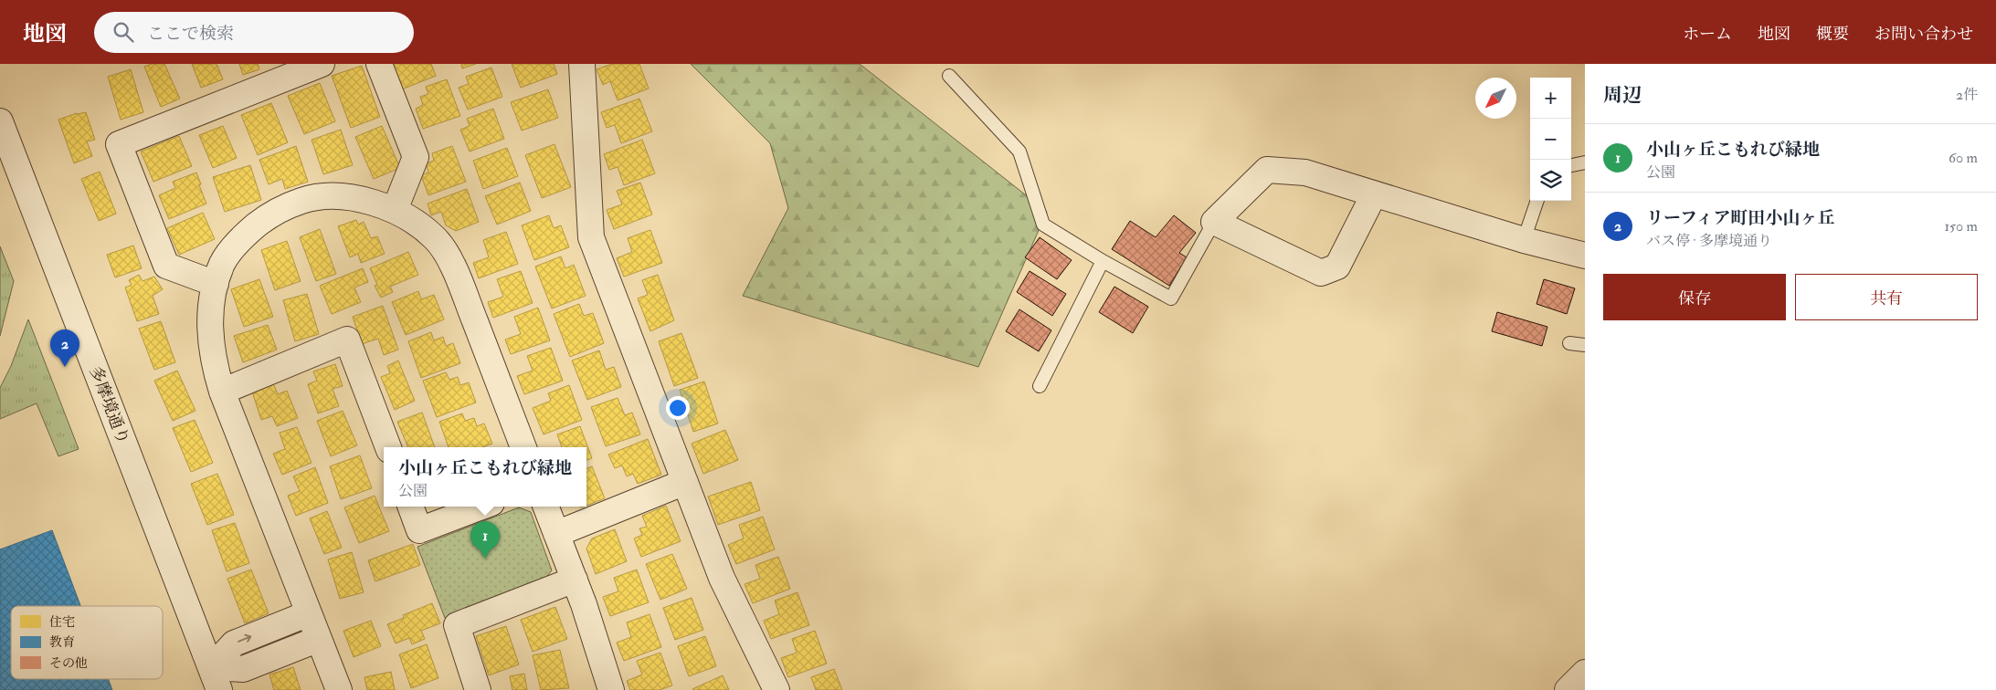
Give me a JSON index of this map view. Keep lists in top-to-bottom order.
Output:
{
  "streets": {
    "street": ["多摩境通り"]
  },
  "legend": ["住宅", "教育", "その他"],
  "north": "bottom left",
  "page": {
    "header": "地図",
    "search": "ここで検索",
    "nav": [
      "ホーム",
      "地図",
      "概要",
      "お問い合わせ"
    ],
    "heading": ["周辺", "2件"],
    "map_buttons": ["+", "−"],
    "list": [
      {
        "mark": "1",
        "name": "小山ヶ丘こもれび緑地",
        "note": "公園",
        "value": "60 m"
      },
      {
        "mark": "2",
        "name": "リーフィア町田小山ヶ丘",
        "note": "バス停 · 多摩境通り",
        "value": "150 m"
      }
    ],
    "buttons": ["保存", "共有"],
    "pins": ["2", "1"],
    "popup": ["小山ヶ丘こもれび緑地", "公園"]
  }
}
